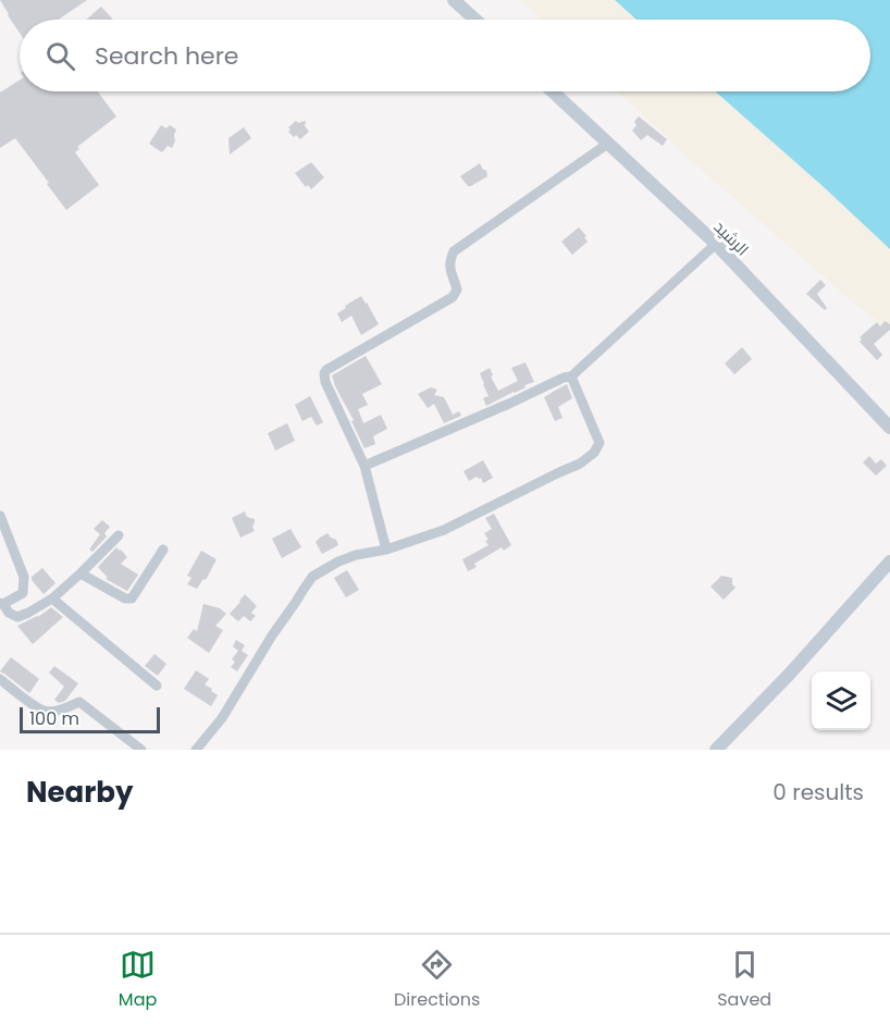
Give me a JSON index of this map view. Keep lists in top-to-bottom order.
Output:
{
  "streets": {
    "main road": ["الرشيد"]
  },
  "scale_bar": "100 m",
  "page": {
    "search": "Search here",
    "scale": "100 m",
    "heading": ["Nearby", "0 results"],
    "nav": ["Map", "Directions", "Saved"]
  }
}
